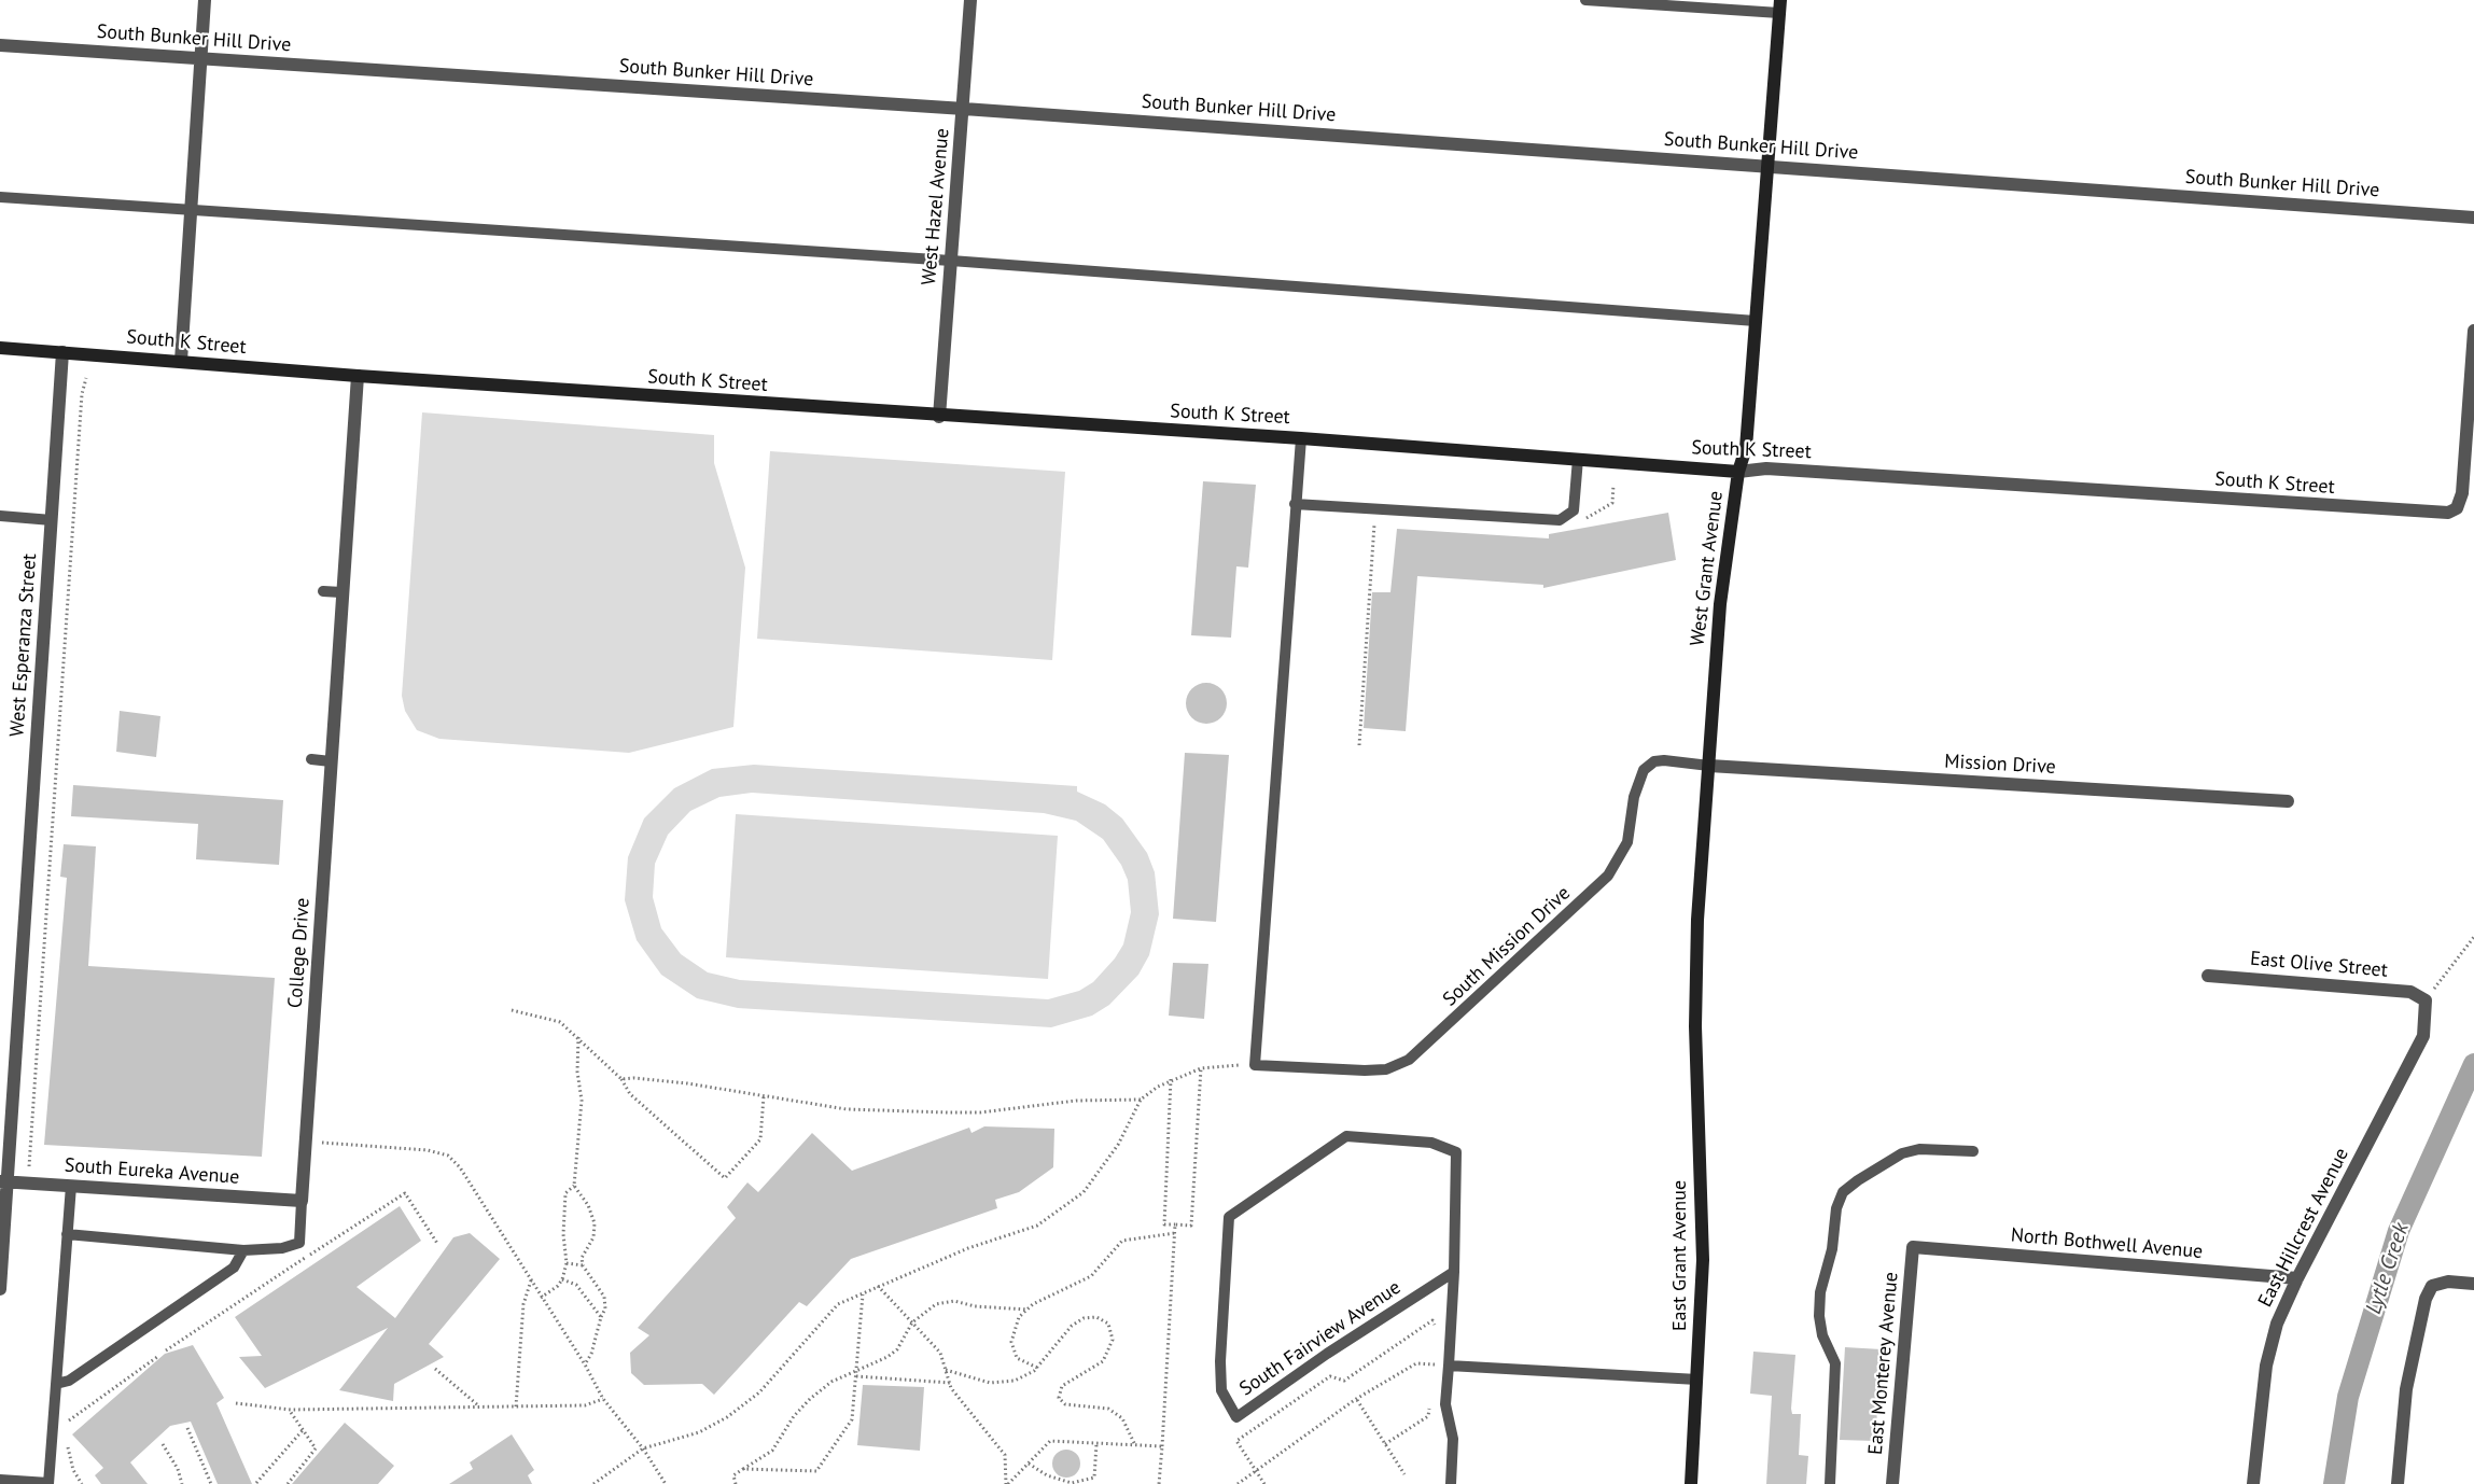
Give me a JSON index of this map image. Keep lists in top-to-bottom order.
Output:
{
  "streets": {
    "street": [
      "South Bunker Hill Drive",
      "West Hazel Avenue",
      "South K Street",
      "West Grant Avenue",
      "West Esperanza Street",
      "Mission Drive",
      "College Drive",
      "East Olive Street",
      "South Eureka Avenue",
      "East Hillcrest Avenue",
      "North Bothwell Avenue",
      "East Grant Avenue",
      "East Monterey Avenue"
    ],
    "lane": ["South Mission Drive", "South Fairview Avenue"]
  },
  "crossings": [
    ["South Bunker Hill Drive", "West Hazel Avenue"],
    ["South Bunker Hill Drive", "West Grant Avenue"],
    ["West Hazel Avenue", "South K Street"],
    ["South K Street", "West Grant Avenue"],
    ["South K Street", "West Esperanza Street"],
    ["South K Street", "College Drive"],
    ["West Grant Avenue", "Mission Drive"],
    ["West Grant Avenue", "South Mission Drive"],
    ["West Grant Avenue", "East Grant Avenue"],
    ["West Esperanza Street", "South Eureka Avenue"],
    ["Mission Drive", "South Mission Drive"],
    ["College Drive", "South Eureka Avenue"],
    ["East Olive Street", "East Hillcrest Avenue"],
    ["East Hillcrest Avenue", "North Bothwell Avenue"],
    ["North Bothwell Avenue", "East Monterey Avenue"]
  ],
  "water": ["Lytle Creek"]
}
